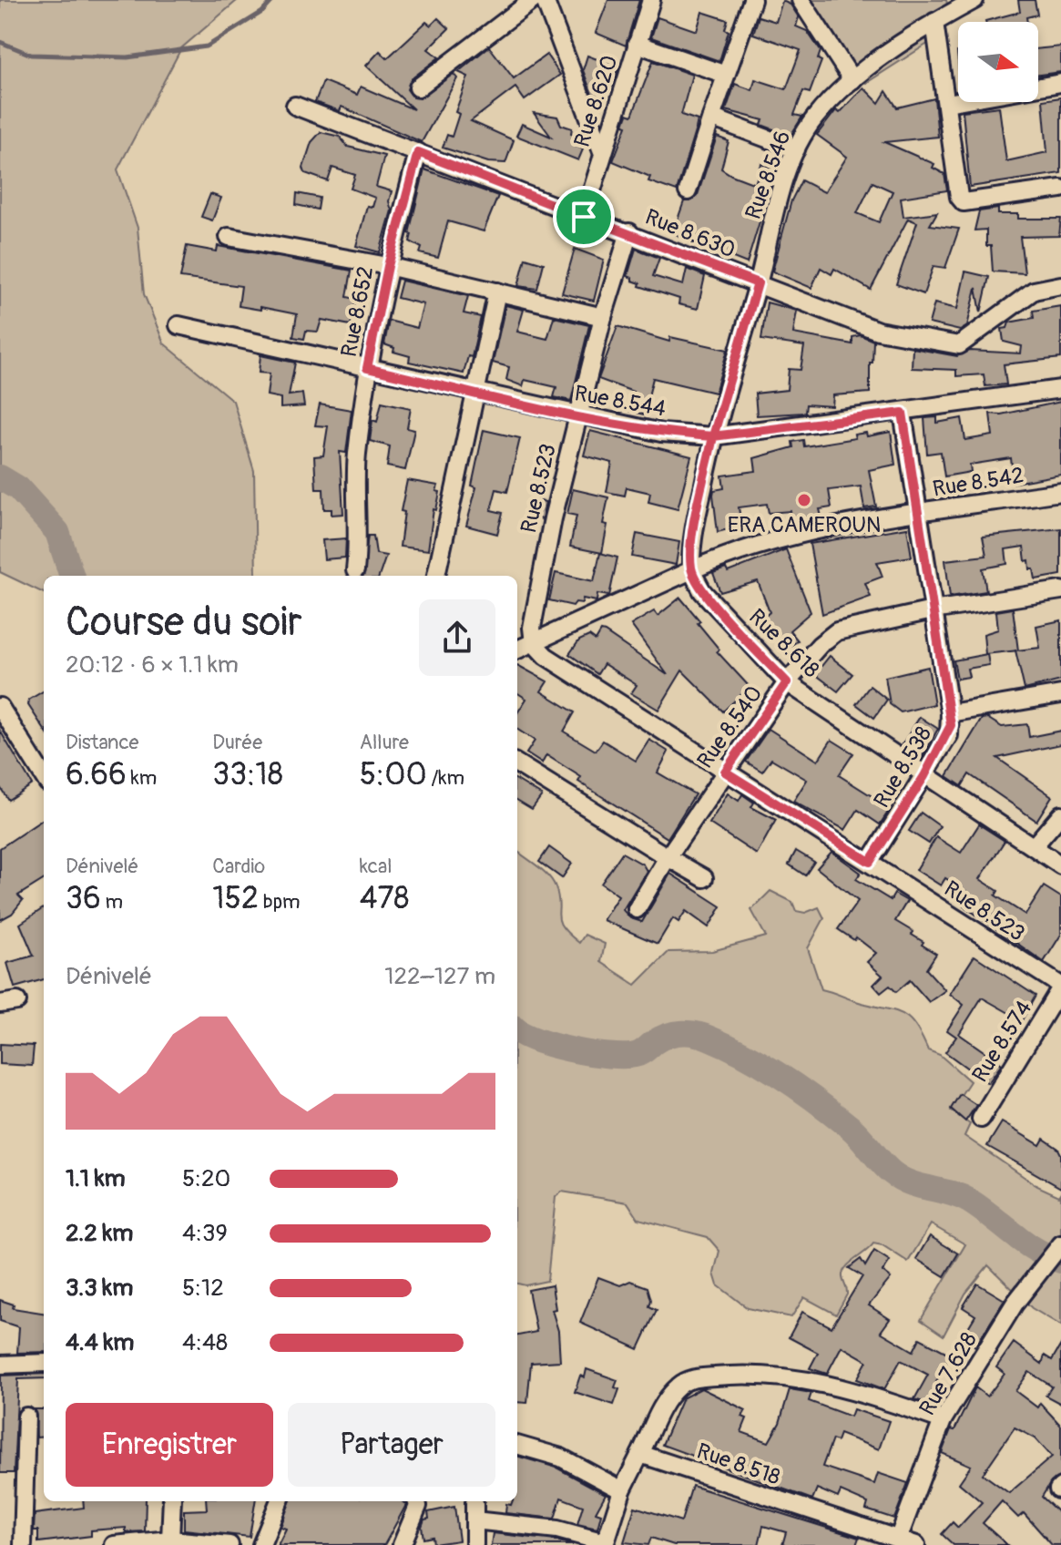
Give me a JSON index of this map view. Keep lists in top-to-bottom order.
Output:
{
  "streets": {
    "street": [
      "Rue 8.620",
      "Rue 8.546",
      "Rue 8.630",
      "Rue 8.652",
      "Rue 8.544",
      "Rue 8.542",
      "Rue 8.523",
      "Rue 8.618",
      "Rue 8.540",
      "Rue 8.538",
      "Rue 8.574",
      "Rue 7.628",
      "Rue 8.518"
    ]
  },
  "crossings": [
    ["Rue 8.620", "Rue 8.630"],
    ["Rue 8.546", "Rue 8.630"],
    ["Rue 8.546", "Rue 8.544"],
    ["Rue 8.546", "Rue 8.542"],
    ["Rue 8.546", "Rue 8.618"],
    ["Rue 8.630", "Rue 8.652"],
    ["Rue 8.630", "Rue 8.523"],
    ["Rue 8.652", "Rue 8.544"],
    ["Rue 8.544", "Rue 8.523"],
    ["Rue 8.542", "Rue 8.618"],
    ["Rue 8.523", "Rue 8.540"],
    ["Rue 8.523", "Rue 8.538"],
    ["Rue 8.523", "Rue 8.574"],
    ["Rue 8.618", "Rue 8.540"],
    ["Rue 8.618", "Rue 8.538"],
    ["Rue 7.628", "Rue 8.518"]
  ],
  "places": ["ERA CAMEROUN"],
  "north": "right",
  "page": {
    "heading": ["Course du soir", "20:12 · 6 × 1.1 km"],
    "stats": [
      ["Distance", "6.66 km"],
      ["Durée", "33:18"],
      ["Allure", "5:00 /km"],
      ["Dénivelé", "36 m"],
      ["Cardio", "152 bpm"],
      ["kcal", "478"]
    ],
    "chart": ["Dénivelé", "122–127 m"],
    "list": [
      {
        "name": "1.1 km",
        "note": "5:20"
      },
      {
        "name": "2.2 km",
        "note": "4:39"
      },
      {
        "name": "3.3 km",
        "note": "5:12"
      },
      {
        "name": "4.4 km",
        "note": "4:48"
      }
    ],
    "buttons": ["Enregistrer", "Partager"]
  }
}
